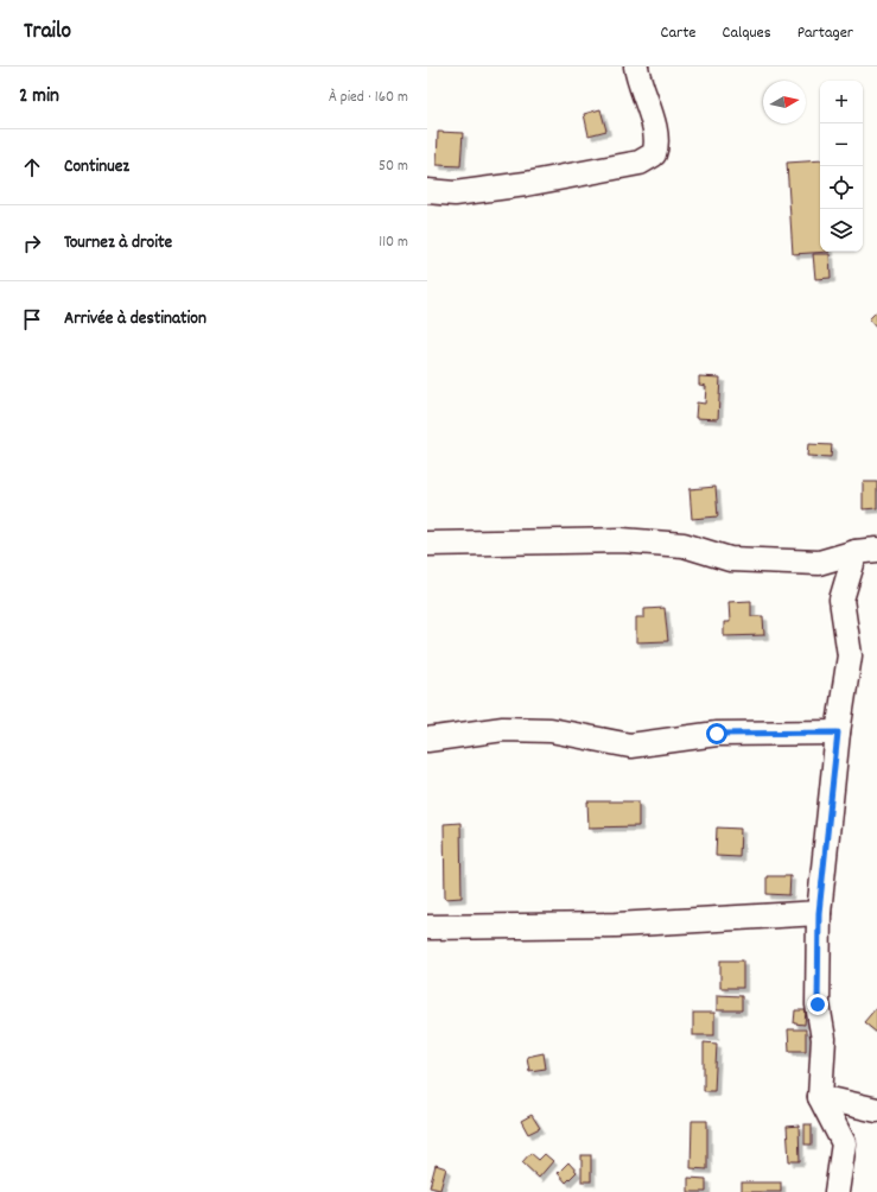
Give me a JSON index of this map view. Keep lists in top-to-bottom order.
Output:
{
  "north": "right",
  "page": {
    "header": "Trailo",
    "nav": ["Carte", "Calques", "Partager"],
    "heading": ["2 min", "À pied · 160 m"],
    "map_buttons": ["+", "−"],
    "list": [
      ["Continuez", "50 m"],
      ["Tournez à droite", "110 m"],
      "Arrivée à destination"
    ]
  }
}
